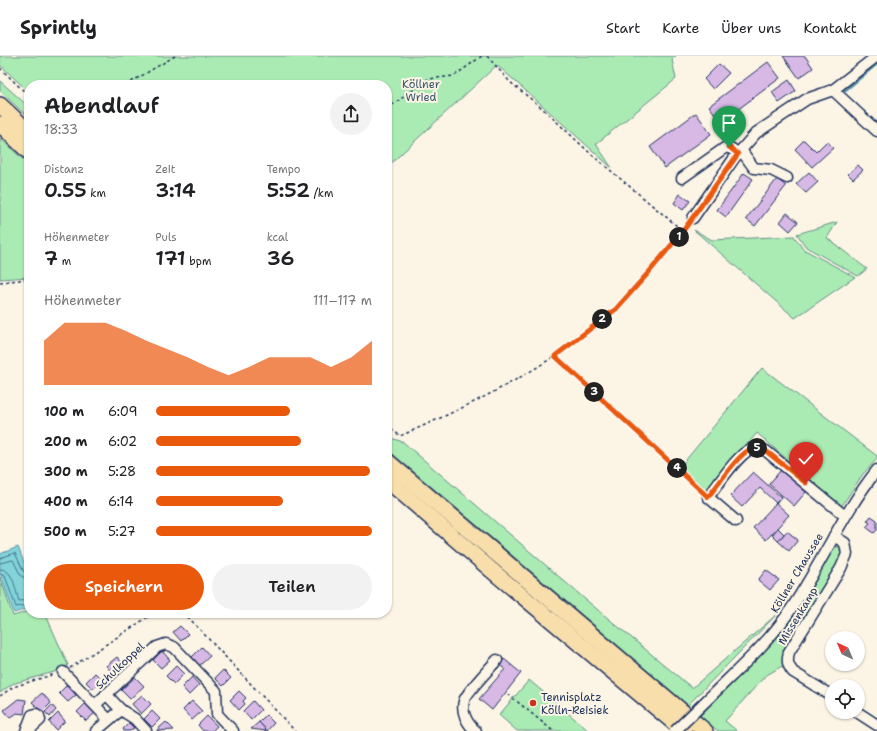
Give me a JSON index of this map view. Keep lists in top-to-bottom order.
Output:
{
  "streets": {
    "street": ["Köllner Chaussee", "Missenkamp", "Schulkoppel"]
  },
  "crossings": [
    ["Köllner Chaussee", "Missenkamp"]
  ],
  "parks": ["Köllner Wried"],
  "places": ["Tennisplatz Kölln-Reisiek"],
  "north": "top left",
  "page": {
    "header": "Sprintly",
    "nav": [
      "Start",
      "Karte",
      "Über uns",
      "Kontakt"
    ],
    "heading": ["Abendlauf", "18:33"],
    "stats": [
      ["Distanz", "0.55 km"],
      ["Zeit", "3:14"],
      ["Tempo", "5:52 /km"],
      ["Höhenmeter", "7 m"],
      ["Puls", "171 bpm"],
      ["kcal", "36"]
    ],
    "pins": [
      "1",
      "2",
      "3",
      "5",
      "4"
    ],
    "chart": ["Höhenmeter", "111–117 m"],
    "list": [
      {
        "name": "100 m",
        "note": "6:09"
      },
      {
        "name": "200 m",
        "note": "6:02"
      },
      {
        "name": "300 m",
        "note": "5:28"
      },
      {
        "name": "400 m",
        "note": "6:14"
      },
      {
        "name": "500 m",
        "note": "5:27"
      }
    ],
    "buttons": ["Speichern", "Teilen"]
  }
}
